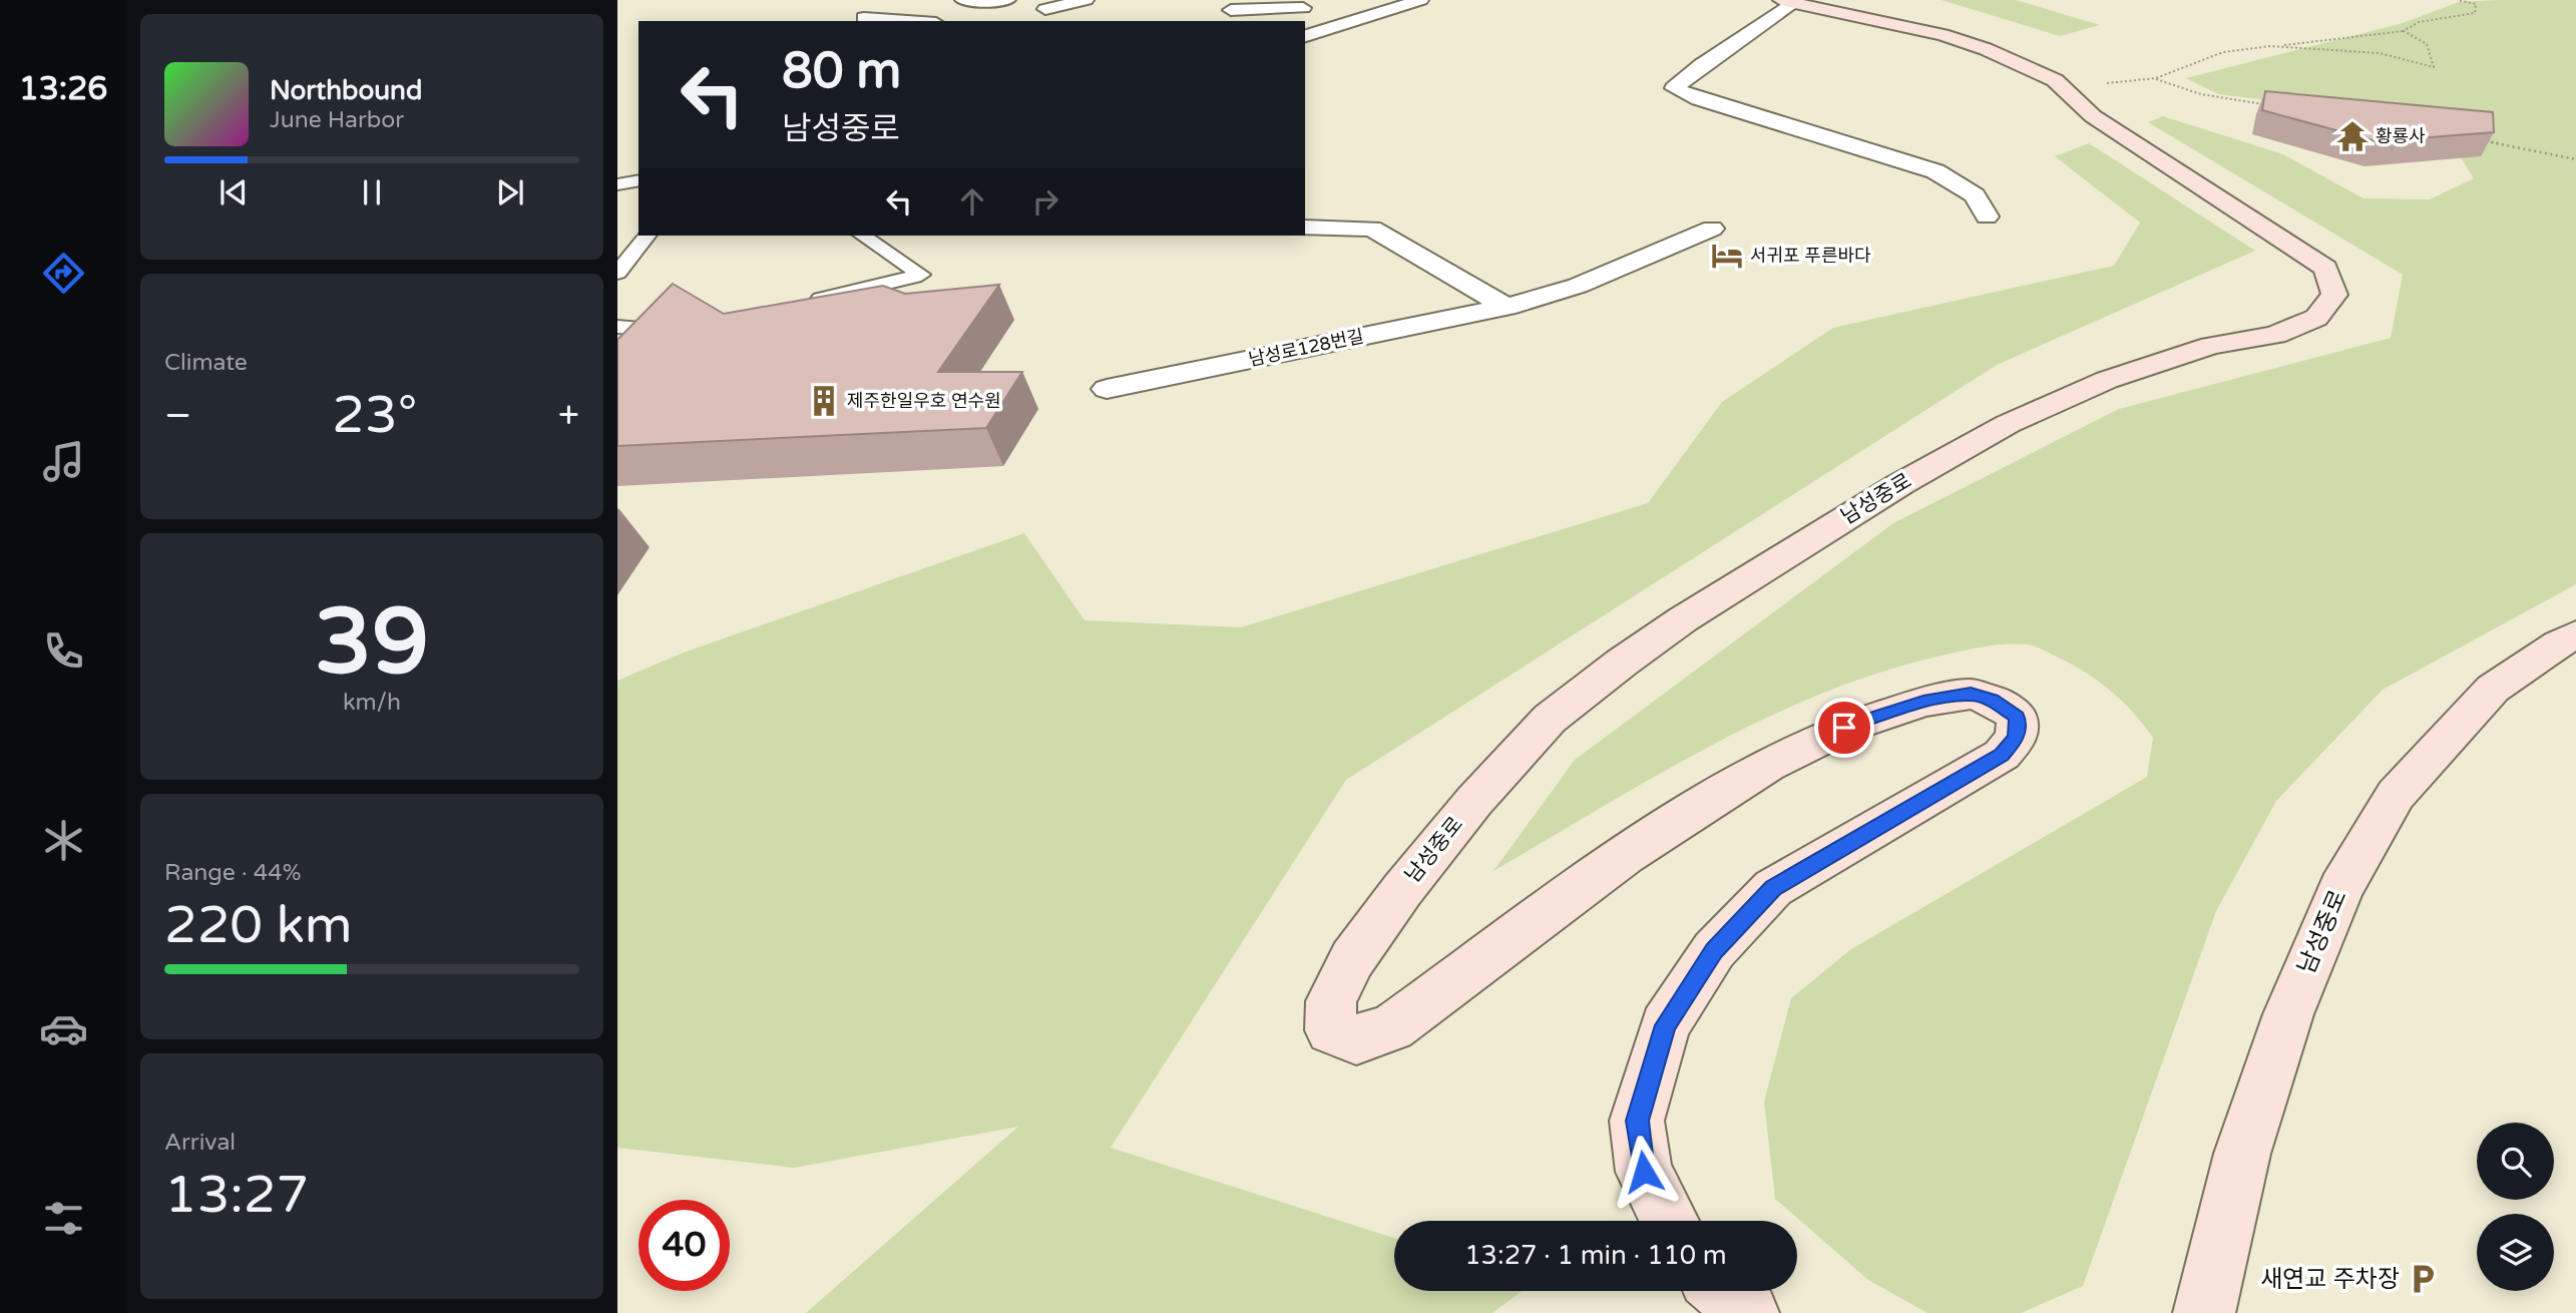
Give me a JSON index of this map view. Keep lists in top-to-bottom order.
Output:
{
  "streets": {
    "street": ["남성로128번길", "남성중로"]
  },
  "places": {
    "temple": ["황룡사"],
    "hotel": ["서귀포 푸른바다"],
    "building": ["제주한일우호 연수원"],
    "parking": ["새연교 주차장"]
  },
  "page": {
    "tabs": "13:26",
    "turn": ["80 m", "남성중로"],
    "song": ["Northbound", "June Harbor"],
    "tile": [
      "Climate",
      ["39", "km/h"],
      ["Range · 44%", "220 km"],
      ["Arrival", "13:27"]
    ],
    "heat": ["−", "23°", "+"],
    "limit": "40",
    "trip": "13:27 · 1 min · 110 m"
  }
}
